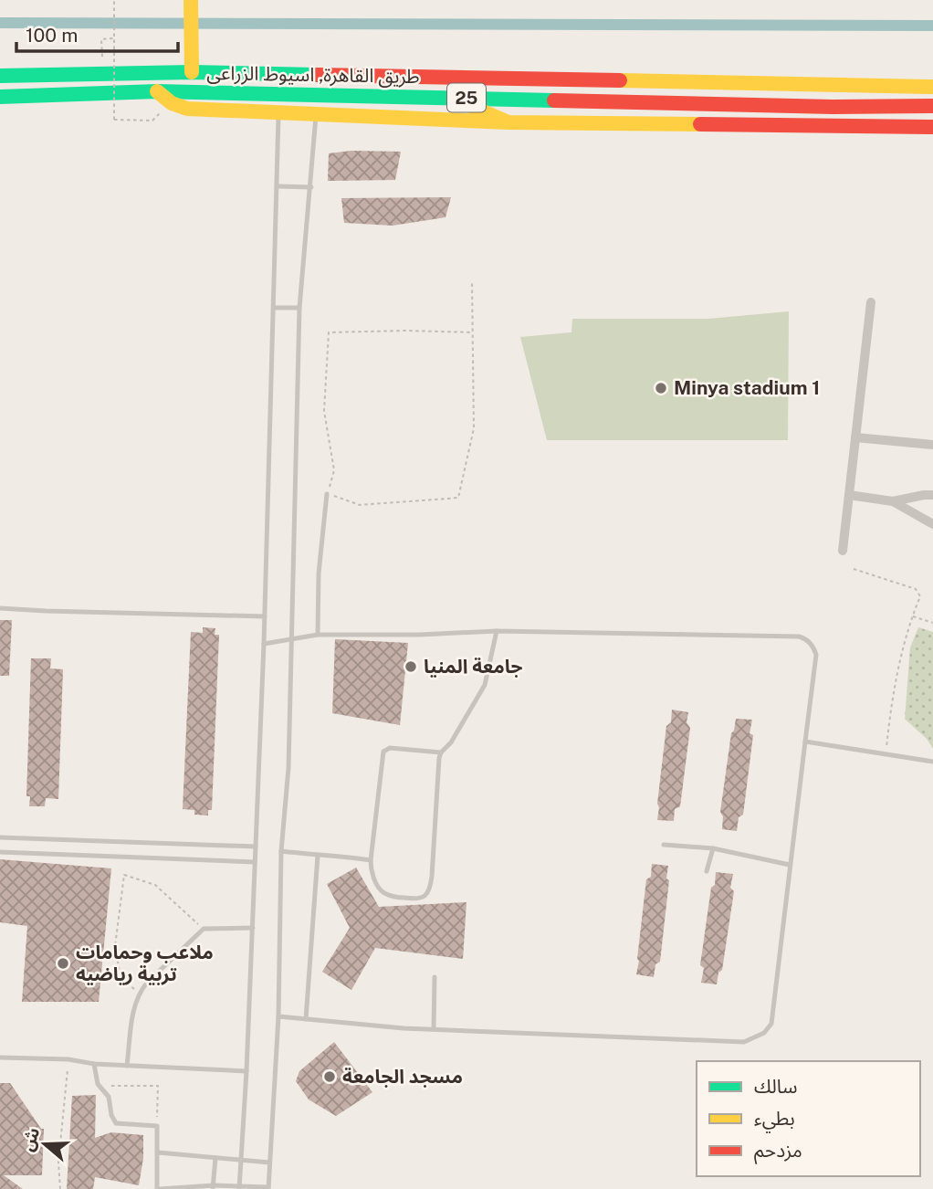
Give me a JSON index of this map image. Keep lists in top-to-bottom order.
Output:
{
  "streets": {
    "main road": ["طريق القاهرة, اسيوط الزراعى", "25"]
  },
  "places": [
    "Minya stadium 1",
    "جامعة المنيا",
    "ملاعب وحمامات تربية رياضيه",
    "مسجد الجامعة"
  ],
  "legend": ["سالك", "بطيء", "مزدحم"],
  "scale_bar": "100 m",
  "north": "left"
}
